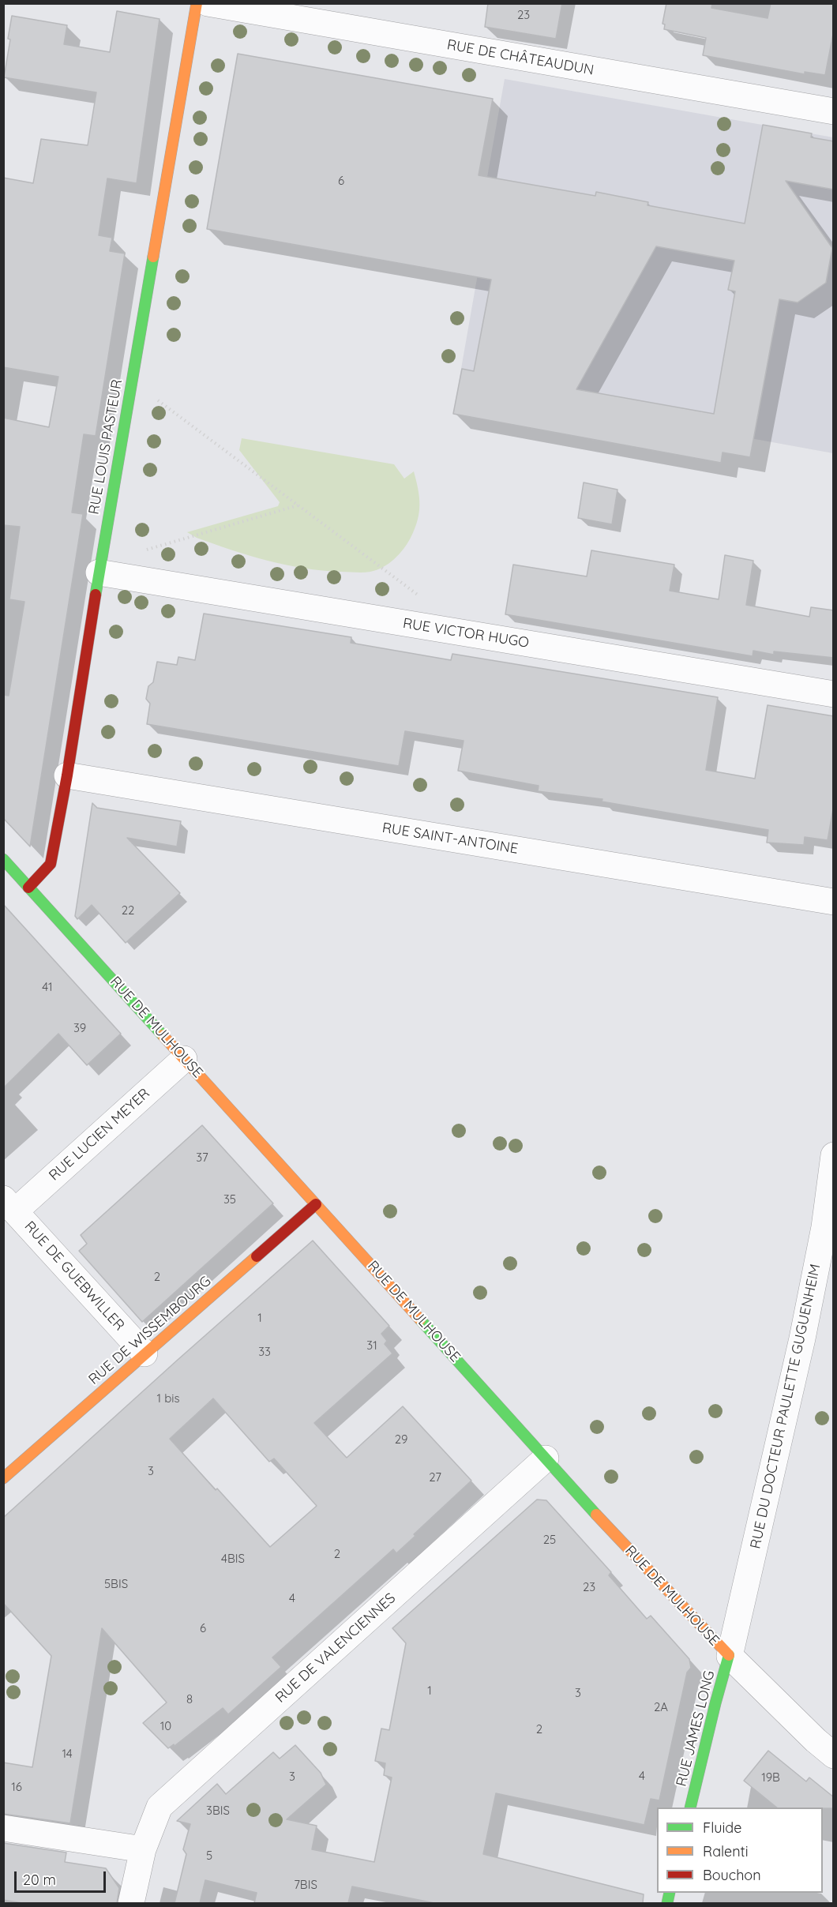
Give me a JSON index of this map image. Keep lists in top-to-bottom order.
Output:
{
  "streets": {
    "street": [
      "RUE DE CHÂTEAUDUN",
      "RUE LOUIS PASTEUR",
      "RUE VICTOR HUGO",
      "RUE SAINT-ANTOINE",
      "RUE DE MULHOUSE",
      "RUE LUCIEN MEYER",
      "RUE DE GUEBWILLER",
      "RUE DE WISSEMBOURG",
      "RUE DU DOCTEUR PAULETTE GUGUENHEIM",
      "RUE DE VALENCIENNES",
      "RUE JAMES LONG"
    ]
  },
  "crossings": [
    ["RUE LOUIS PASTEUR", "RUE VICTOR HUGO"],
    ["RUE LOUIS PASTEUR", "RUE SAINT-ANTOINE"],
    ["RUE LOUIS PASTEUR", "RUE DE MULHOUSE"],
    ["RUE DE MULHOUSE", "RUE LUCIEN MEYER"],
    ["RUE DE MULHOUSE", "RUE DE WISSEMBOURG"],
    ["RUE DE MULHOUSE", "RUE DU DOCTEUR PAULETTE GUGUENHEIM"],
    ["RUE DE MULHOUSE", "RUE DE VALENCIENNES"],
    ["RUE DE MULHOUSE", "RUE JAMES LONG"],
    ["RUE LUCIEN MEYER", "RUE DE GUEBWILLER"],
    ["RUE DE GUEBWILLER", "RUE DE WISSEMBOURG"],
    ["RUE DU DOCTEUR PAULETTE GUGUENHEIM", "RUE JAMES LONG"]
  ],
  "house_numbers": [
    "23",
    "6",
    "22",
    "41",
    "39",
    "37",
    "35",
    "2",
    "1",
    "31",
    "33",
    "1 bis",
    "29",
    "3",
    "27",
    "25",
    "2",
    "4BIS",
    "5BIS",
    "23",
    "4",
    "6",
    "1",
    "3",
    "8",
    "2A",
    "10",
    "2",
    "14",
    "4",
    "3",
    "19B",
    "16",
    "3BIS",
    "5",
    "7BIS"
  ],
  "legend": ["Fluide", "Ralenti", "Bouchon"],
  "scale_bar": "20 m"
}
